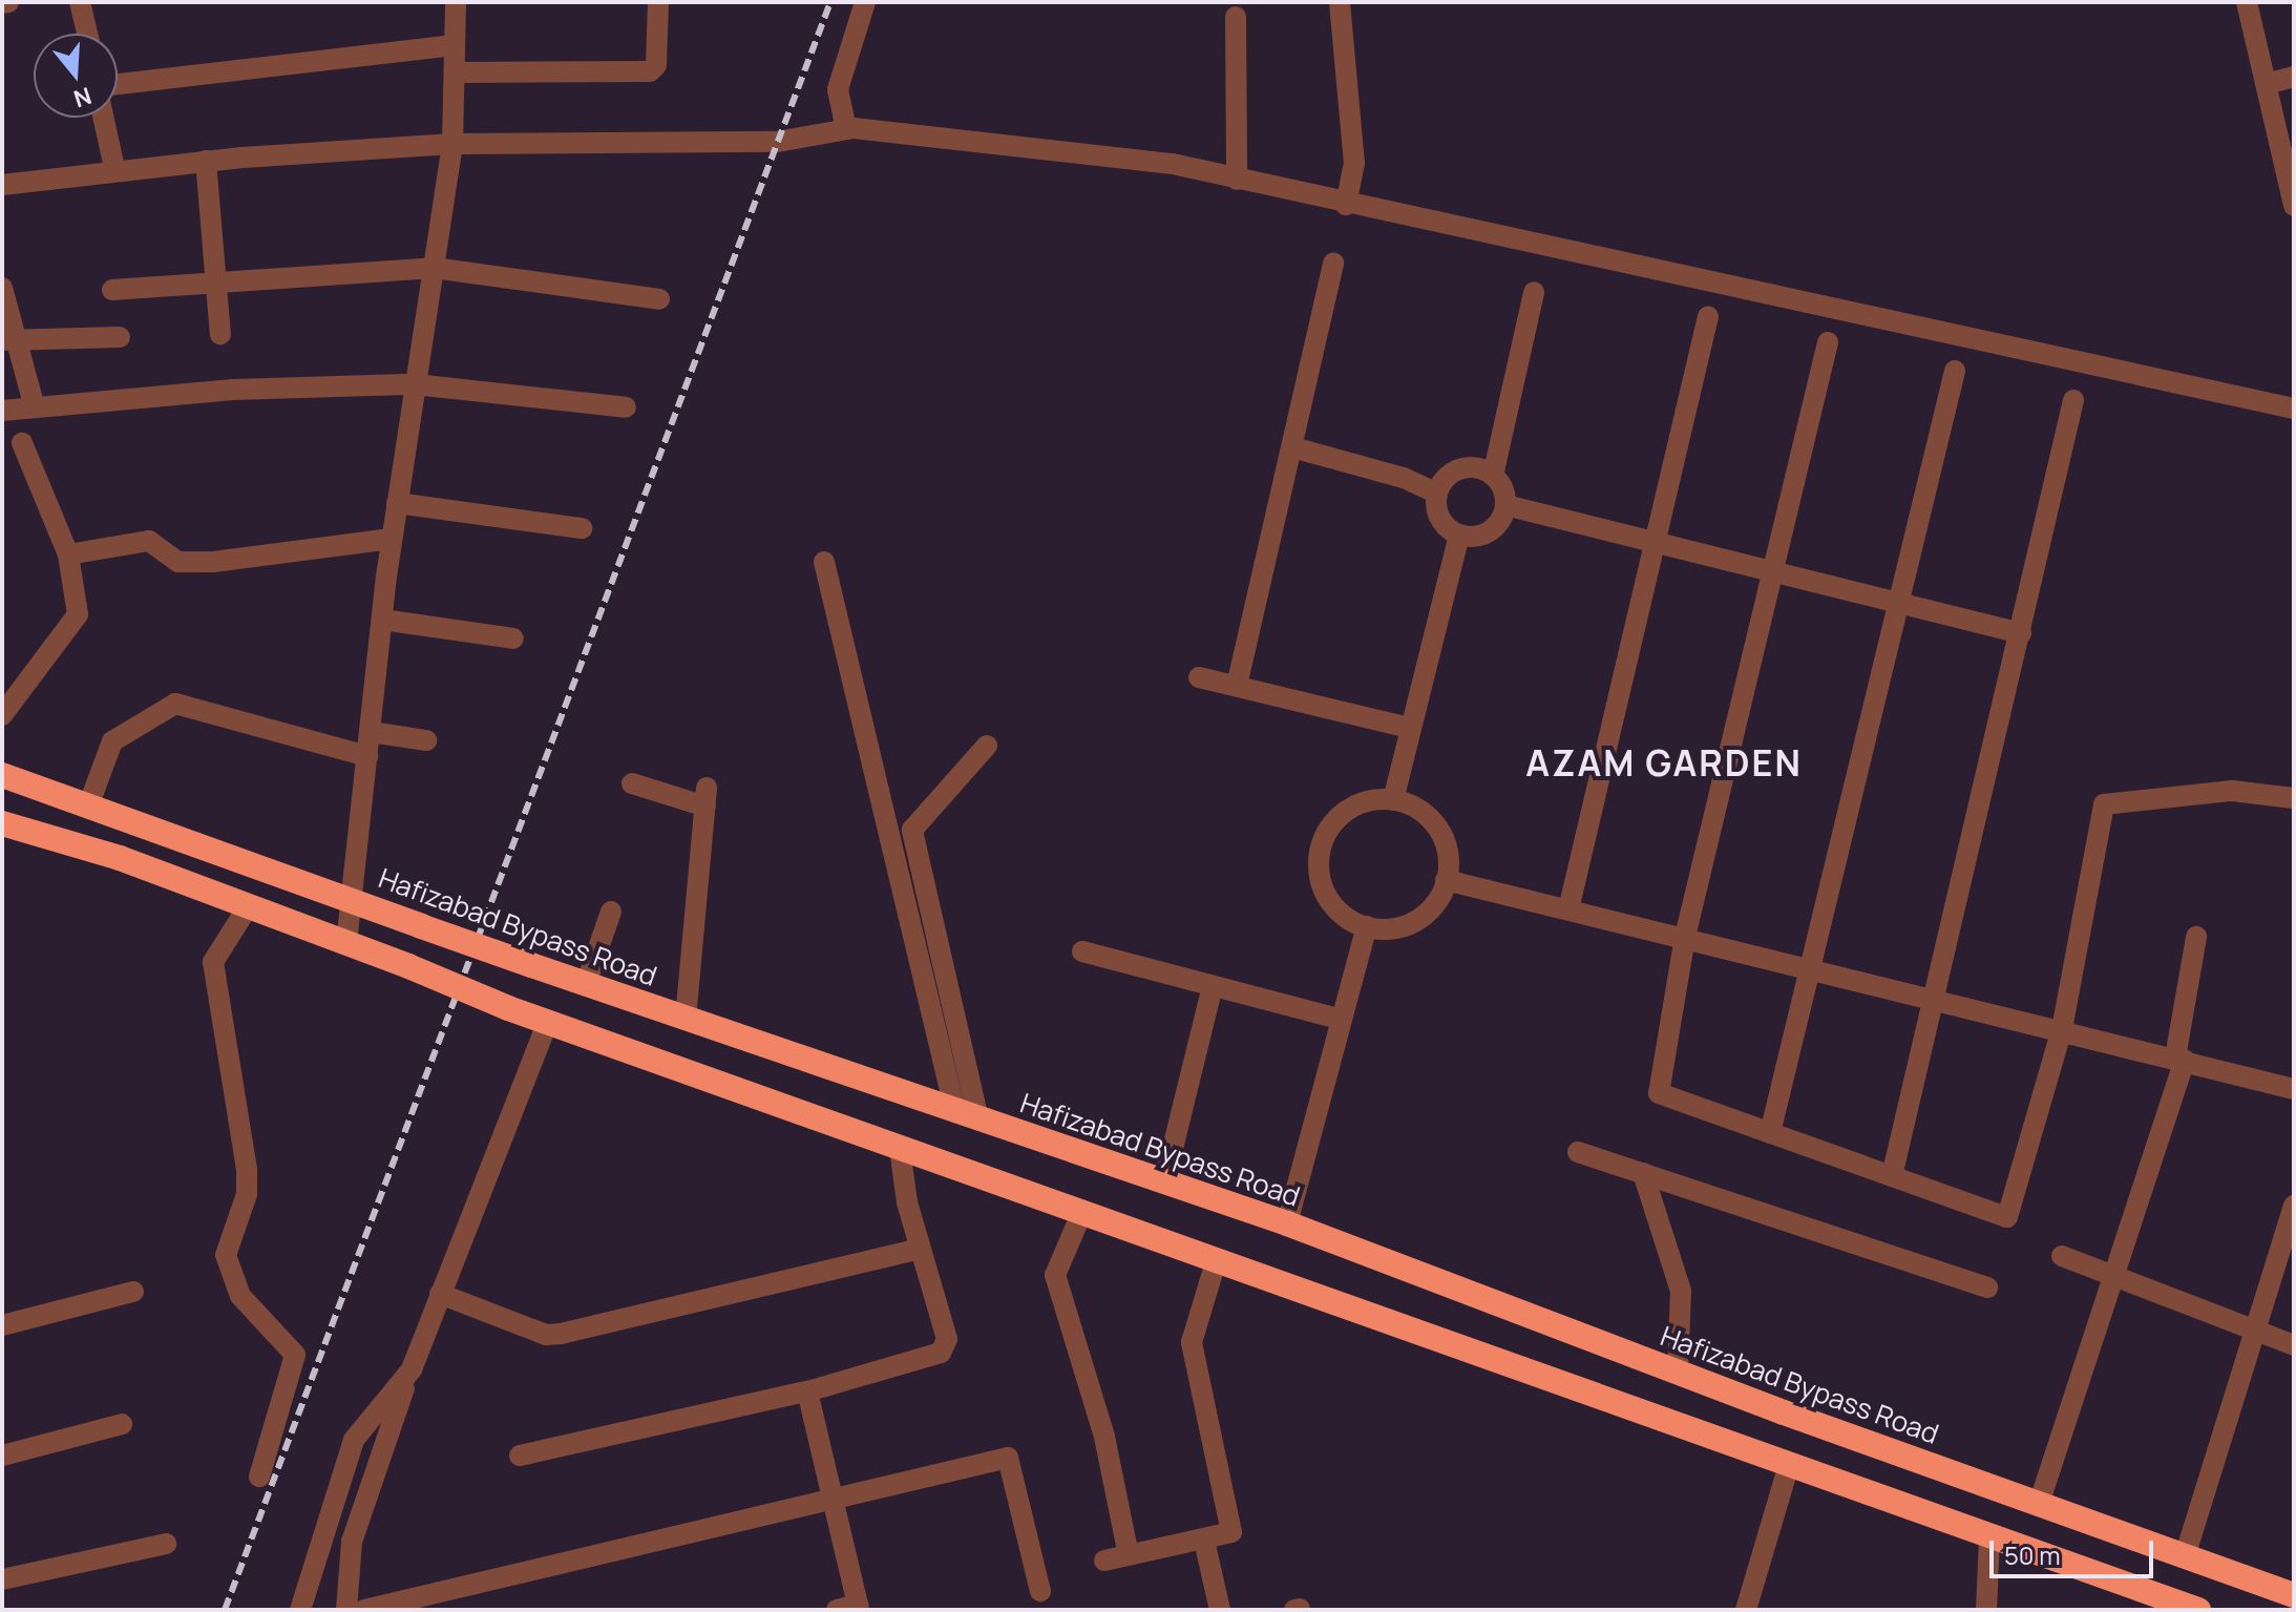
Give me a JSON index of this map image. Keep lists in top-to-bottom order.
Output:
{
  "streets": {
    "highway": ["Hafizabad Bypass Road"]
  },
  "districts": ["AZAM GARDEN"],
  "scale_bar": "50 m",
  "north": "bottom"
}
